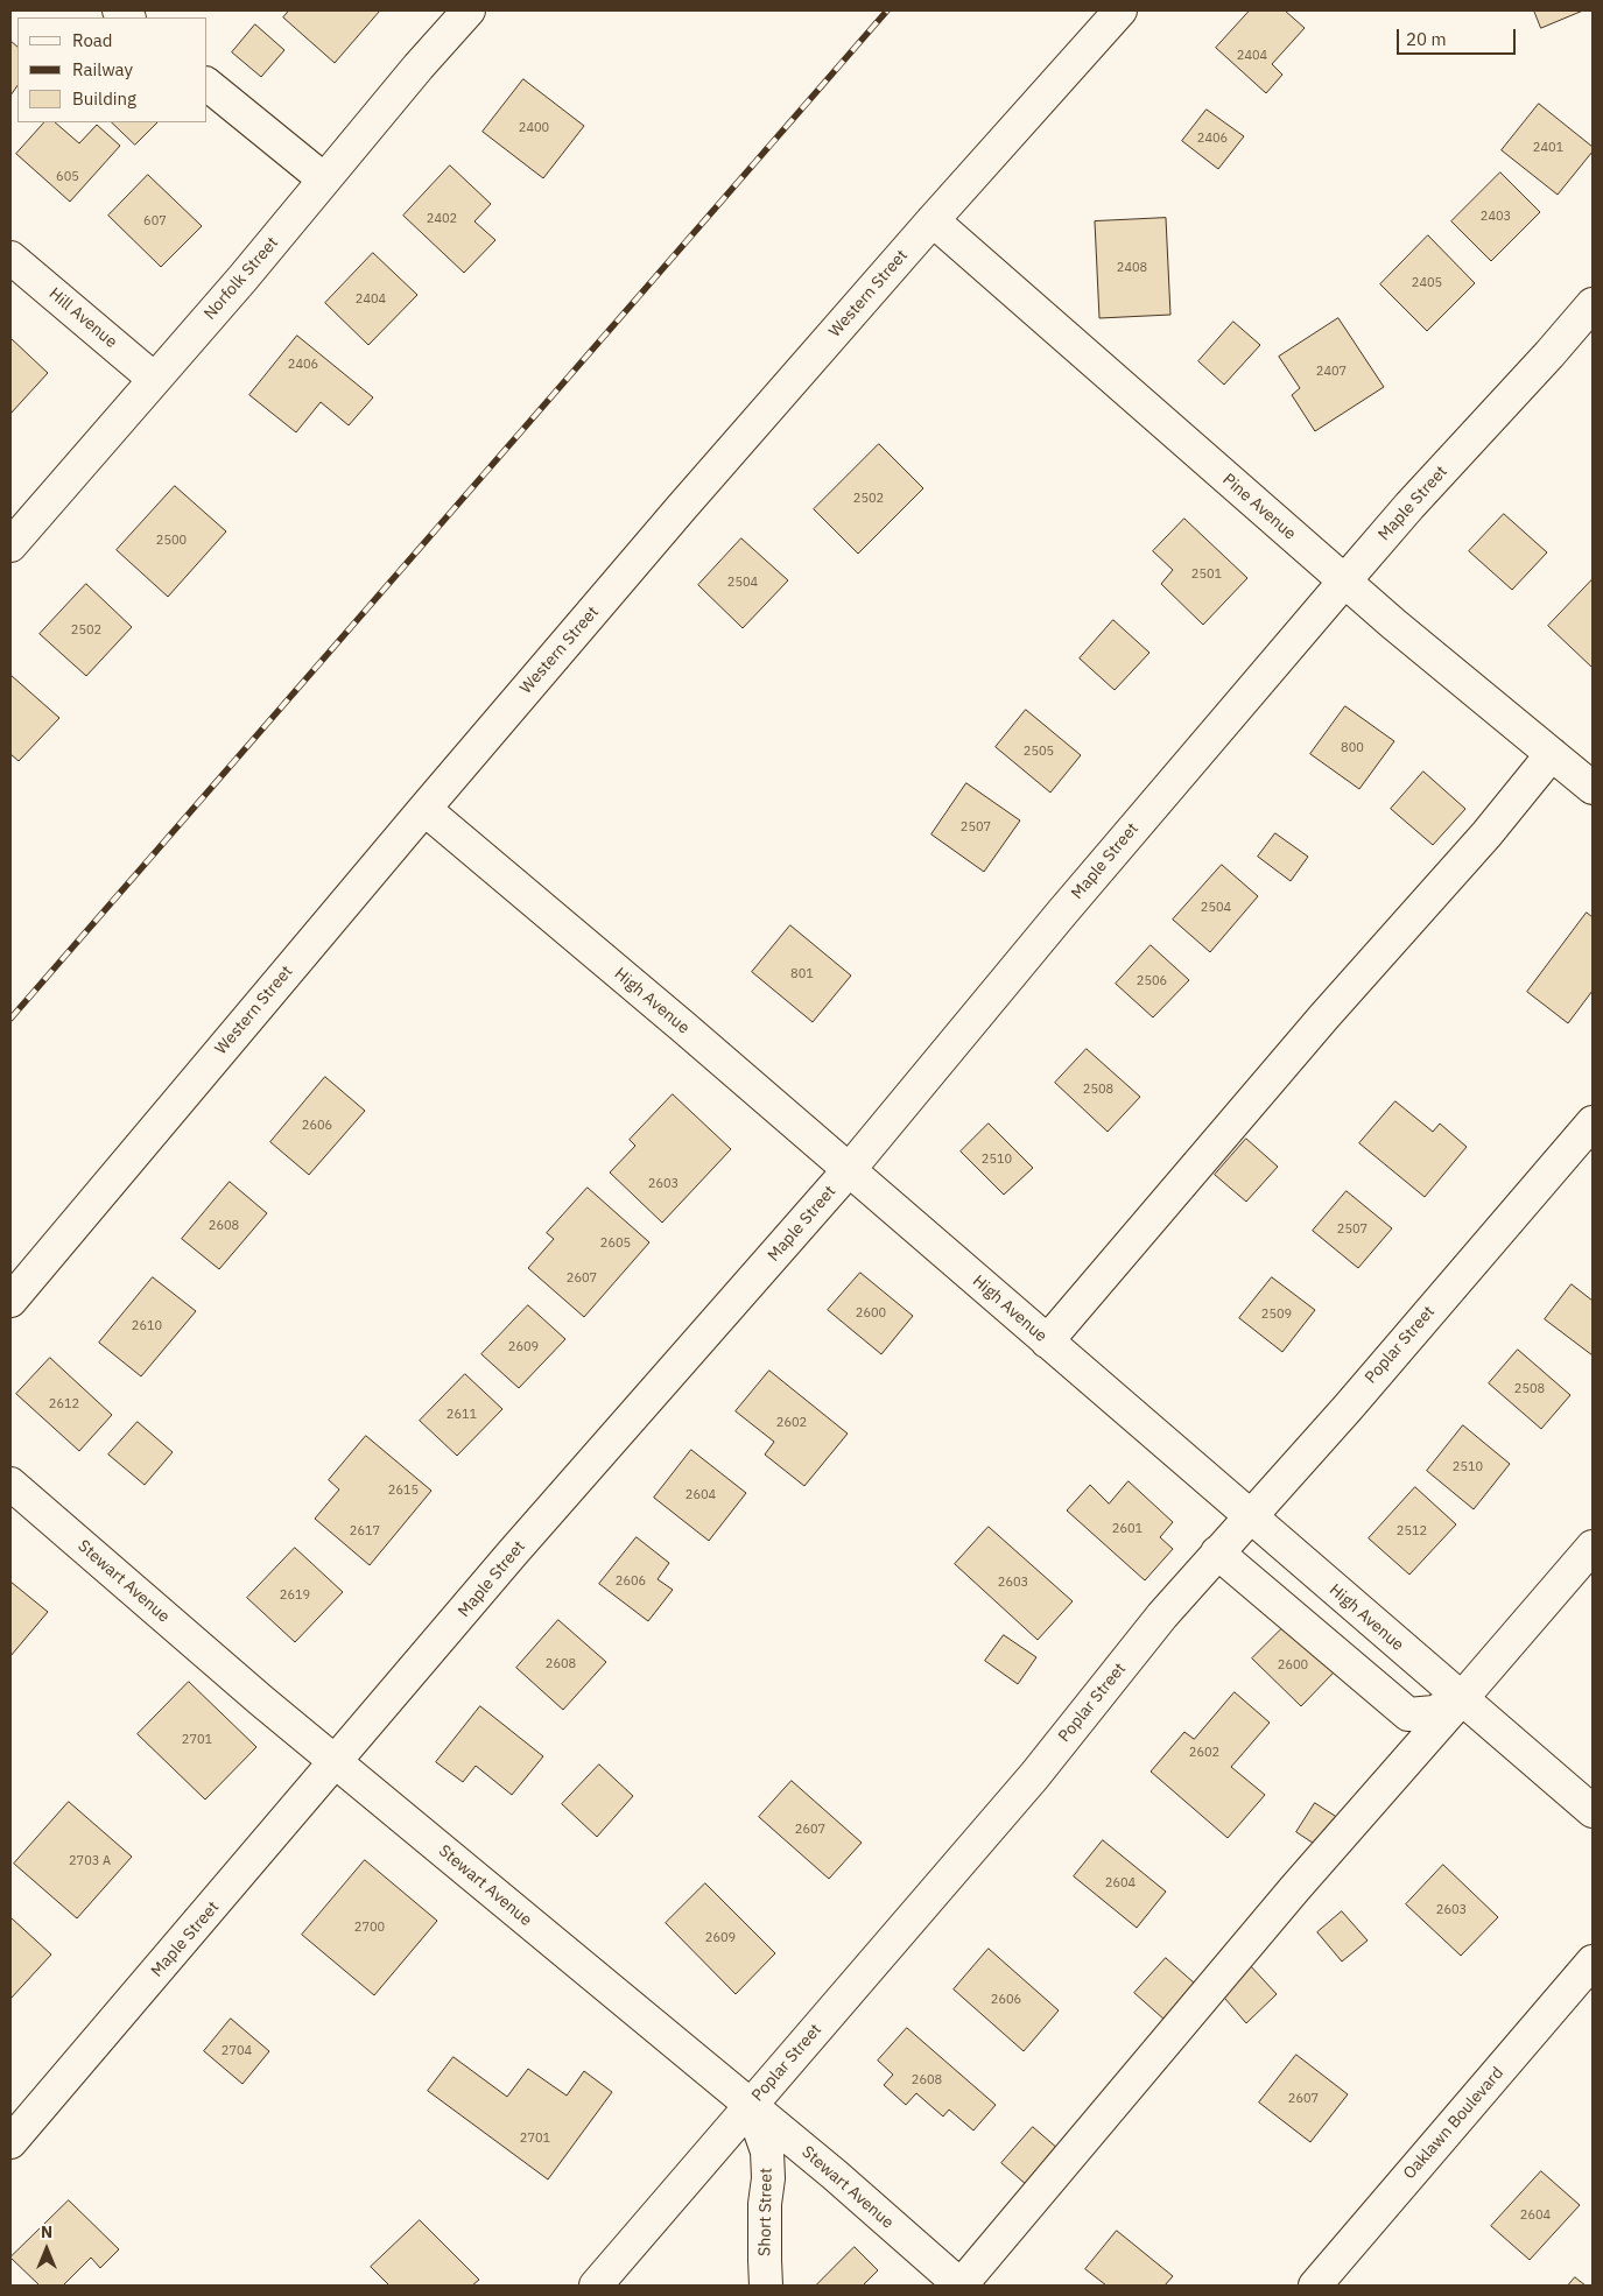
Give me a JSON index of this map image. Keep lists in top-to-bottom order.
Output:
{
  "streets": {
    "street": [
      "Norfolk Street",
      "Western Street",
      "Hill Avenue",
      "Maple Street",
      "Pine Avenue",
      "High Avenue",
      "Poplar Street",
      "Stewart Avenue",
      "Oaklawn Boulevard",
      "Short Street"
    ]
  },
  "crossings": [
    ["Norfolk Street", "Hill Avenue"],
    ["Western Street", "Pine Avenue"],
    ["Western Street", "High Avenue"],
    ["Maple Street", "Pine Avenue"],
    ["Maple Street", "High Avenue"],
    ["Maple Street", "Stewart Avenue"],
    ["High Avenue", "Poplar Street"],
    ["Poplar Street", "Stewart Avenue"],
    ["Poplar Street", "Short Street"],
    ["Stewart Avenue", "Short Street"]
  ],
  "house_numbers": [
    "2404",
    "2400",
    "2406",
    "2401",
    "605",
    "2403",
    "2402",
    "607",
    "2408",
    "2405",
    "2404",
    "2406",
    "2407",
    "2502",
    "2500",
    "2501",
    "2504",
    "2502",
    "800",
    "2505",
    "2507",
    "2504",
    "801",
    "2506",
    "2508",
    "2606",
    "2510",
    "2603",
    "2608",
    "2507",
    "2605",
    "2607",
    "2600",
    "2509",
    "2610",
    "2609",
    "2508",
    "2612",
    "2611",
    "2602",
    "2510",
    "2615",
    "2604",
    "2601",
    "2617",
    "2512",
    "2606",
    "2603",
    "2619",
    "2608",
    "2600",
    "2701",
    "2602",
    "2607",
    "2703 A",
    "2604",
    "2603",
    "2700",
    "2609",
    "2606",
    "2704",
    "2608",
    "2607",
    "2701",
    "2604"
  ],
  "legend": ["Road", "Railway", "Building"],
  "scale_bar": "20 m",
  "north": "top"
}
